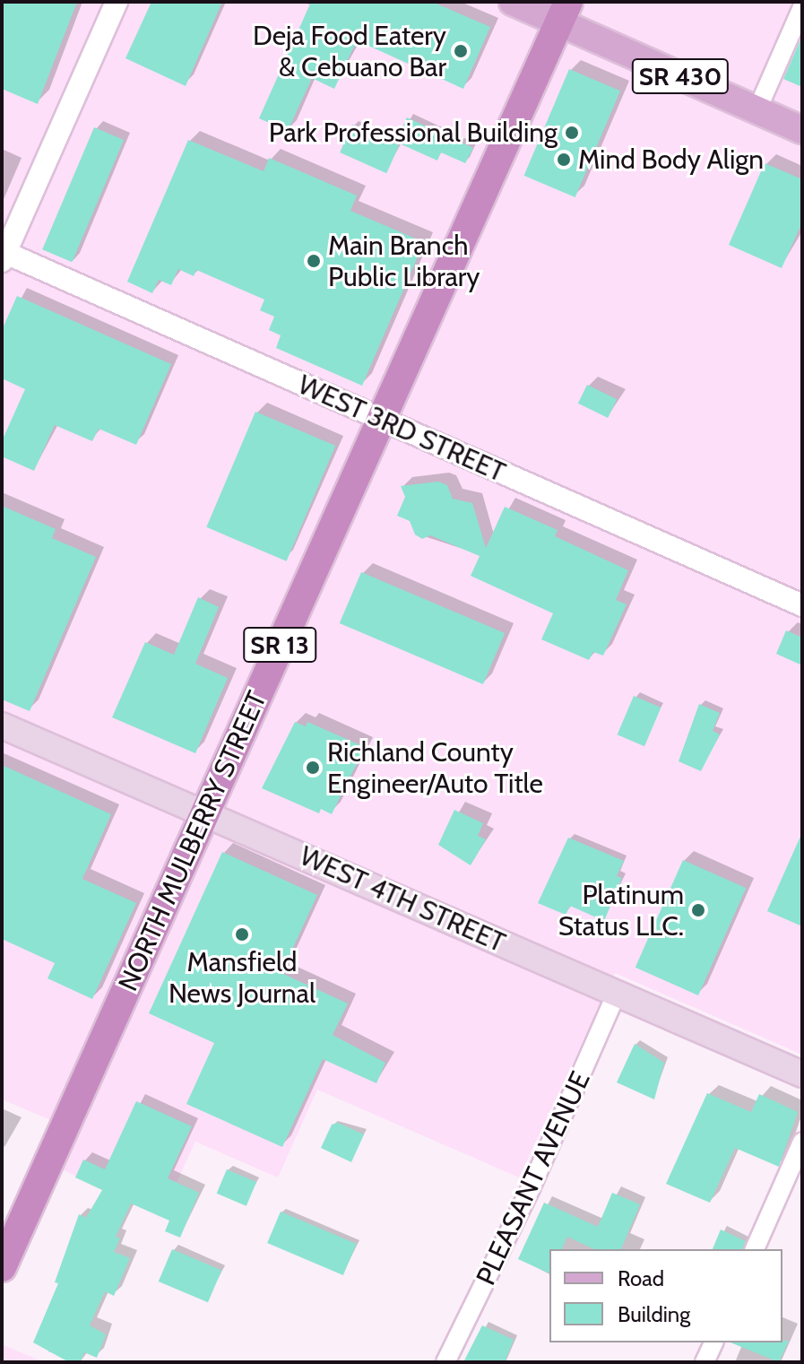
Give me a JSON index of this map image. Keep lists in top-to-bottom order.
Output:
{
  "streets": {
    "highway": ["SR 13", "NORTH MULBERRY STREET"],
    "main road": ["SR 430", "WEST 4TH STREET"],
    "street": ["WEST 3RD STREET", "PLEASANT AVENUE"]
  },
  "crossings": [
    ["SR 430", "NORTH MULBERRY STREET"],
    ["WEST 3RD STREET", "NORTH MULBERRY STREET"],
    ["NORTH MULBERRY STREET", "WEST 4TH STREET"],
    ["WEST 4TH STREET", "PLEASANT AVENUE"]
  ],
  "places": [
    "Deja Food Eatery & Cebuano Bar",
    "Park Professional Building",
    "Mind Body Align",
    "Main Branch Public Library",
    "Richland County Engineer/Auto Title",
    "Platinum Status LLC.",
    "Mansfield News Journal"
  ],
  "legend": ["Road", "Building"]
}
